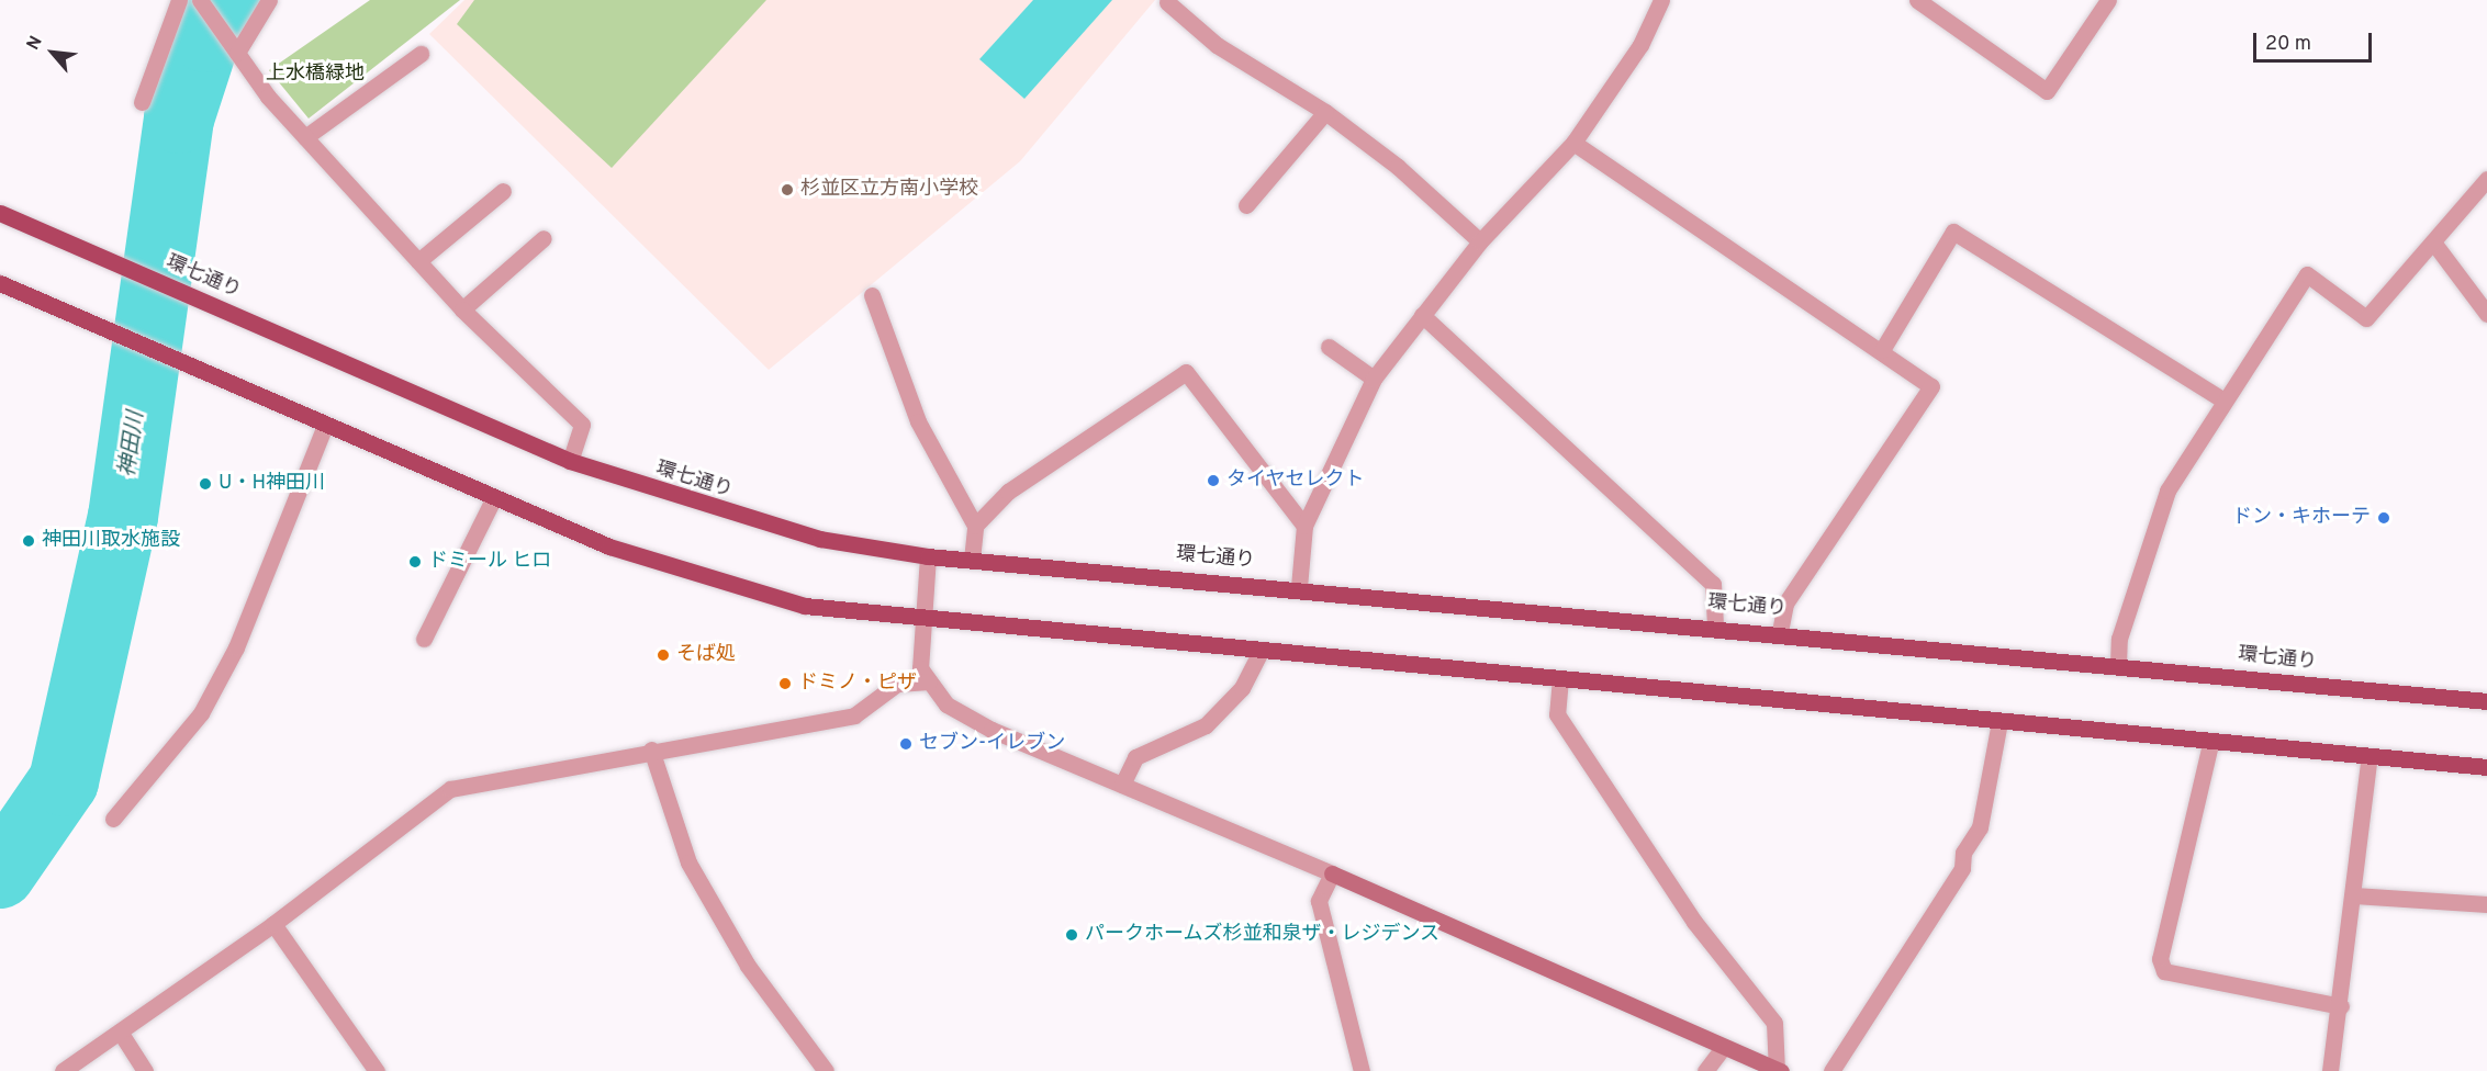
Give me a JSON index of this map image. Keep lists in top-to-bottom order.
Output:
{
  "streets": {
    "main road": ["環七通り"]
  },
  "water": ["神田川"],
  "parks": ["上水橋緑地"],
  "places": [
    "杉並区立方南小学校",
    "タイヤセレクト",
    "U・H神田川",
    "ドン・キホーテ",
    "神田川取水施設",
    "ドミール ヒロ",
    "そば処",
    "ドミノ・ピザ",
    "セブン-イレブン",
    "パークホームズ杉並和泉ザ・レジデンス"
  ],
  "scale_bar": "20 m",
  "north": "top left"
}
